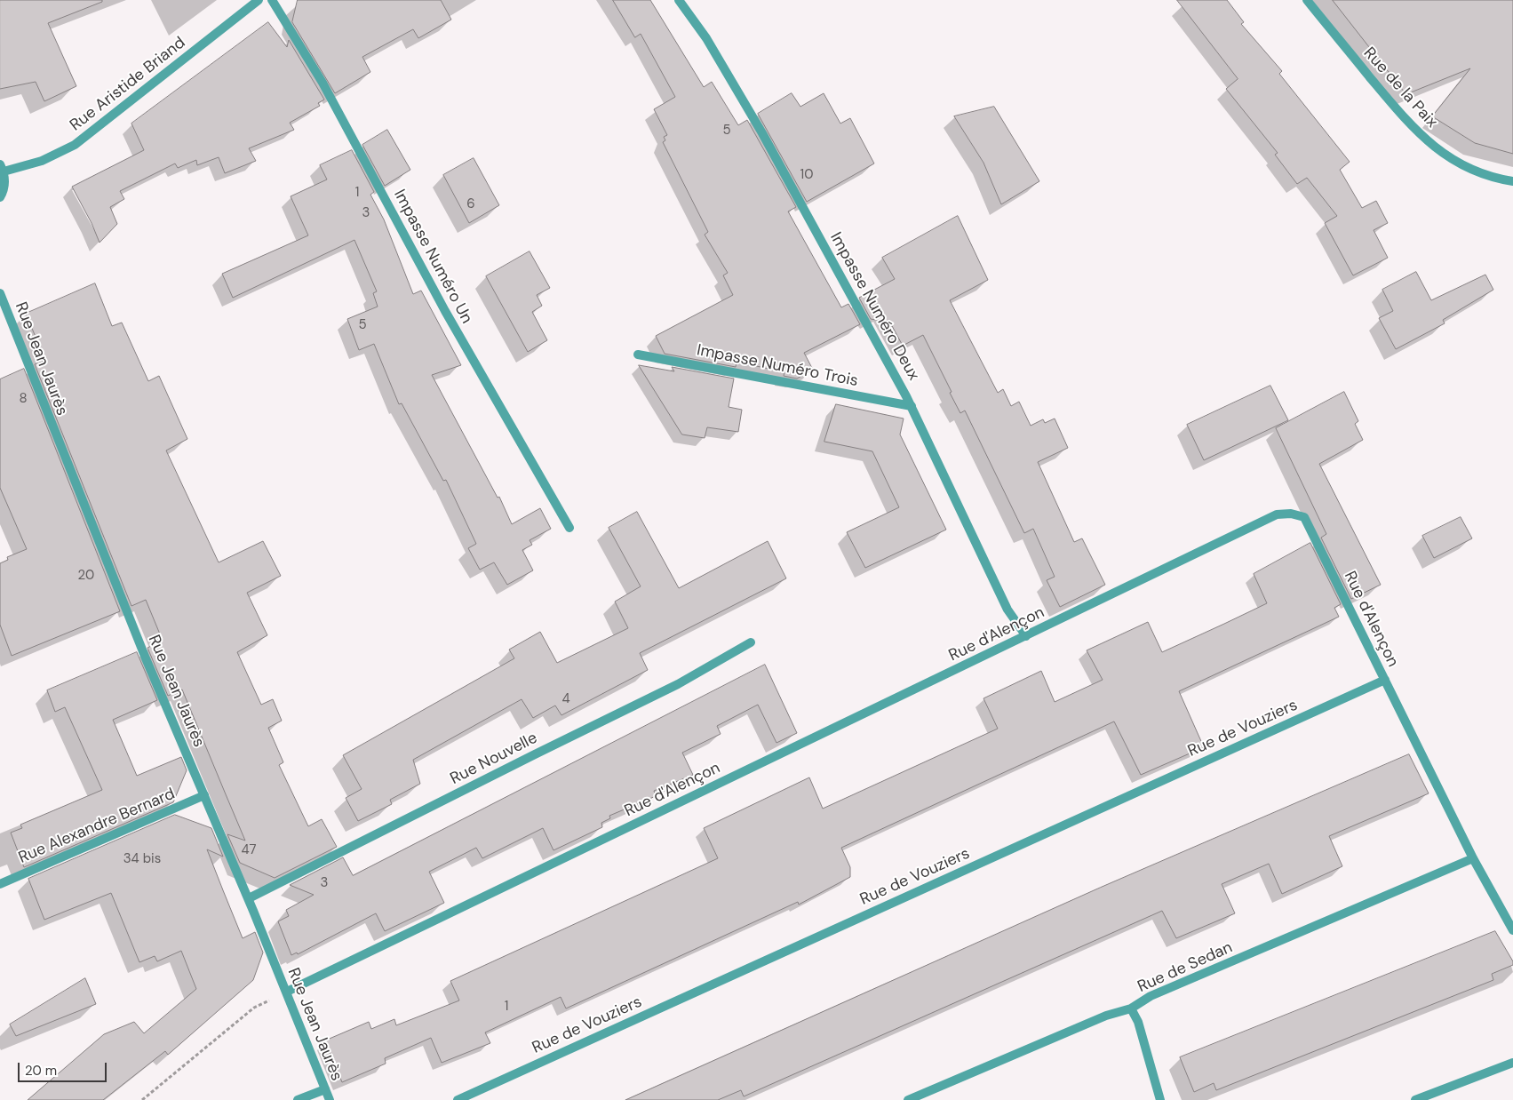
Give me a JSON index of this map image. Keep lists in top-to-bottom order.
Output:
{
  "streets": {
    "street": [
      "Rue Aristide Briand",
      "Rue de la Paix",
      "Impasse Numéro Un",
      "Impasse Numéro Deux",
      "Rue Jean Jaurès",
      "Impasse Numéro Trois",
      "Rue d'Alençon",
      "Rue de Vouziers",
      "Rue Nouvelle",
      "Rue Alexandre Bernard",
      "Rue de Sedan"
    ]
  },
  "crossings": [
    ["Impasse Numéro Deux", "Impasse Numéro Trois"],
    ["Impasse Numéro Deux", "Rue d'Alençon"],
    ["Rue Jean Jaurès", "Rue d'Alençon"],
    ["Rue Jean Jaurès", "Rue Nouvelle"],
    ["Rue Jean Jaurès", "Rue Alexandre Bernard"],
    ["Rue d'Alençon", "Rue de Vouziers"],
    ["Rue d'Alençon", "Rue de Sedan"]
  ],
  "house_numbers": [
    "5",
    "10",
    "1",
    "6",
    "3",
    "5",
    "8",
    "20",
    "4",
    "47",
    "34 bis",
    "3",
    "1"
  ],
  "scale_bar": "20 m"
}
